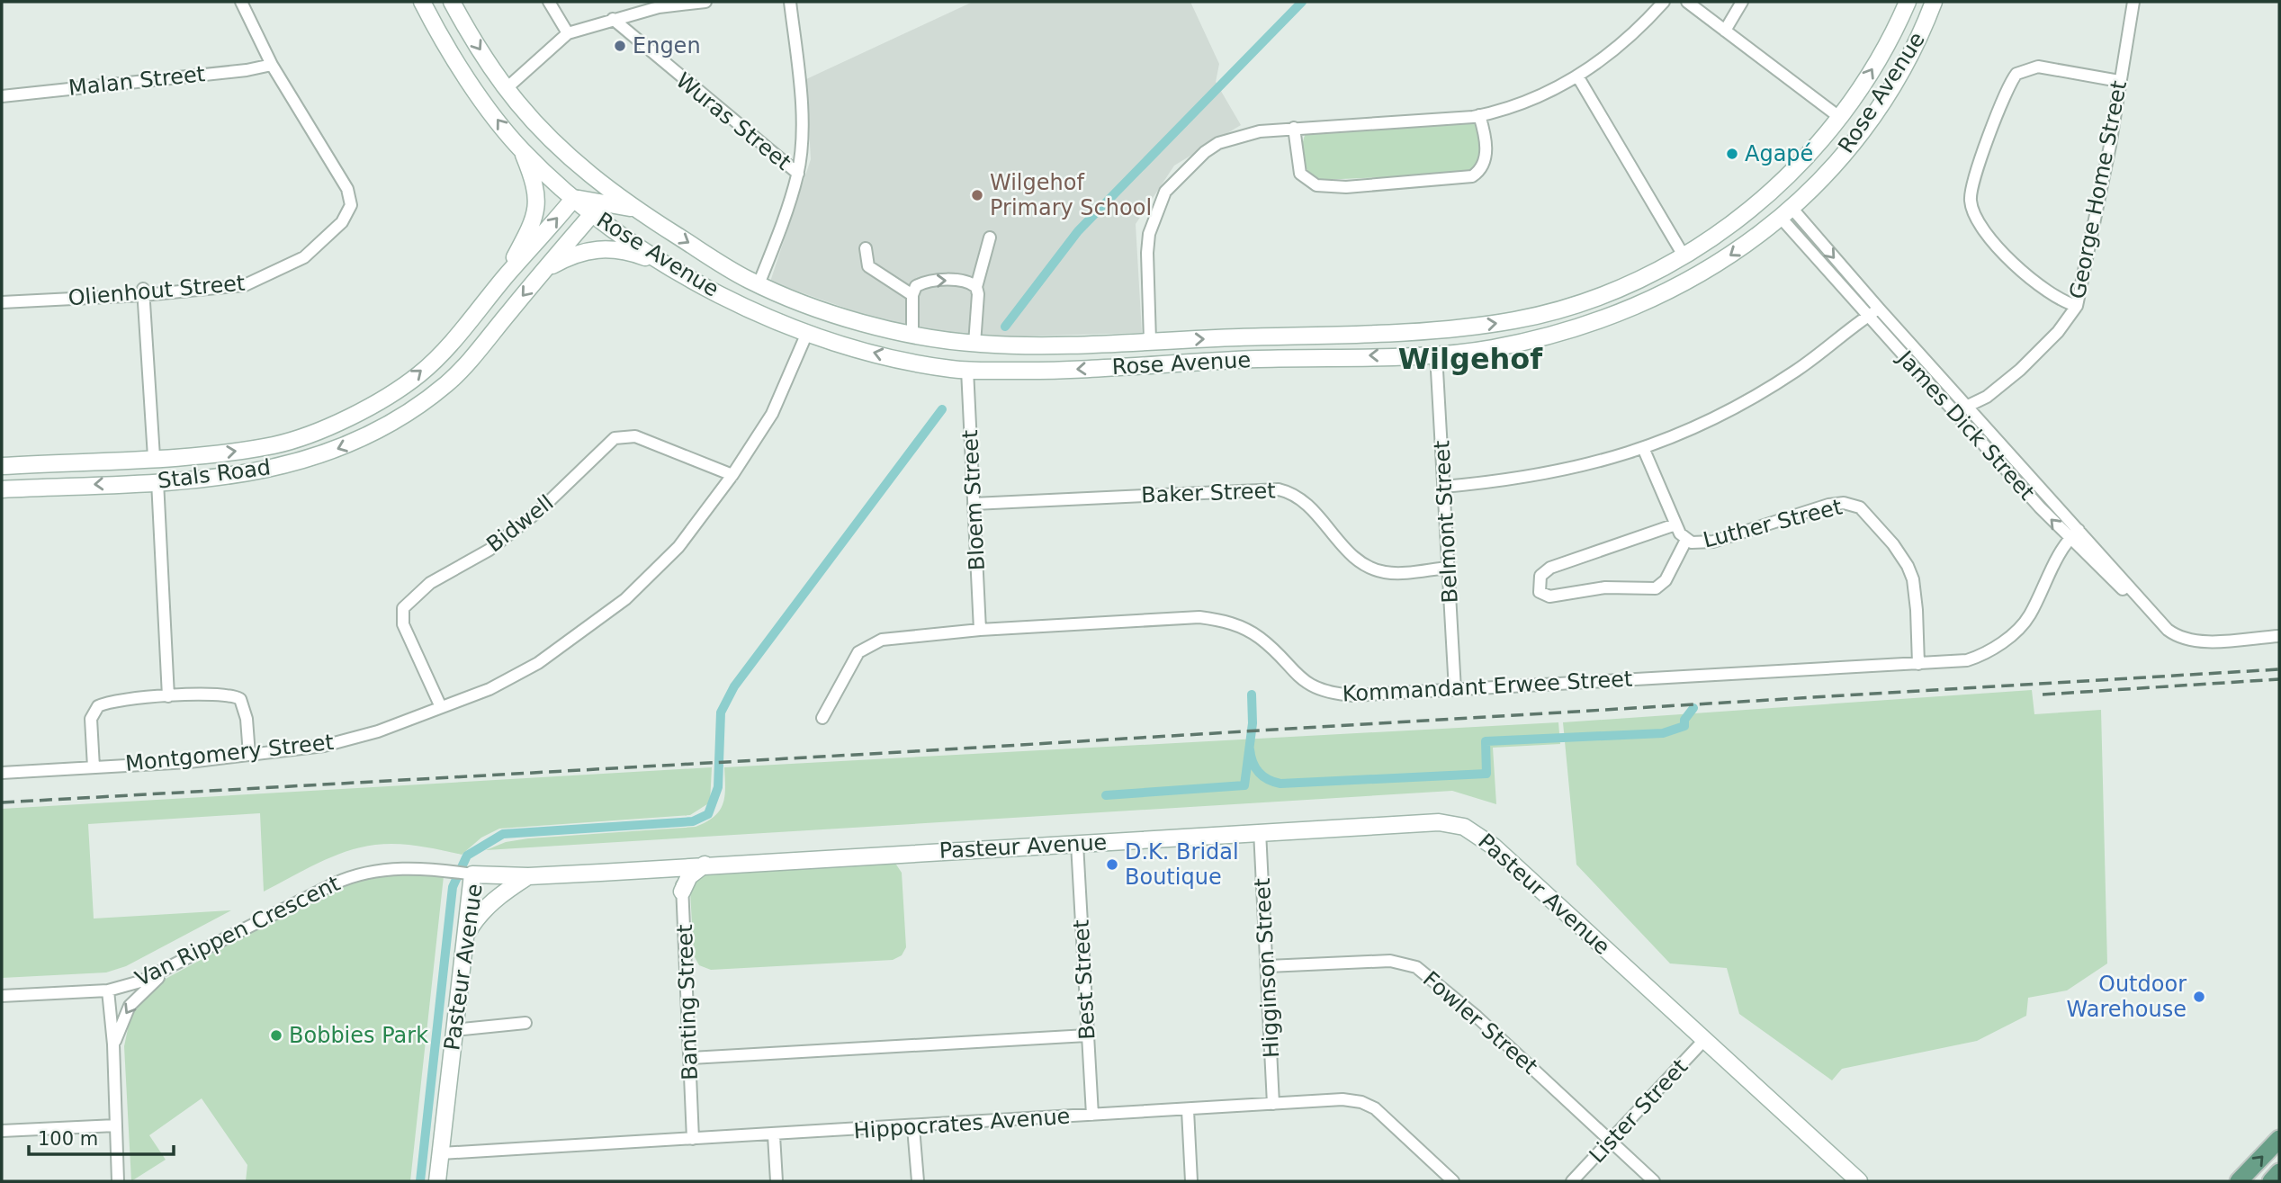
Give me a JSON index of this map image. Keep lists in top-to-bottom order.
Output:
{
  "streets": {
    "street": [
      "Malan Street",
      "Rose Avenue",
      "Wuras Street",
      "George Home Street",
      "Olienhout Street",
      "James Dick Street",
      "Stals Road",
      "Baker Street",
      "Bloem Street",
      "Belmont Street",
      "Bidwell",
      "Luther Street",
      "Kommandant Erwee Street",
      "Montgomery Street",
      "Pasteur Avenue",
      "Van Rippen Crescent",
      "Higginson Street",
      "Best Street",
      "Banting Street",
      "Fowler Street",
      "Lister Street",
      "Hippocrates Avenue"
    ]
  },
  "crossings": [
    ["Malan Street", "Olienhout Street"],
    ["Rose Avenue", "James Dick Street"],
    ["Rose Avenue", "Stals Road"],
    ["Rose Avenue", "Bloem Street"],
    ["Rose Avenue", "Belmont Street"],
    ["Rose Avenue", "Montgomery Street"],
    ["George Home Street", "James Dick Street"],
    ["James Dick Street", "Kommandant Erwee Street"],
    ["Baker Street", "Bloem Street"],
    ["Baker Street", "Belmont Street"],
    ["Bloem Street", "Kommandant Erwee Street"],
    ["Belmont Street", "Kommandant Erwee Street"],
    ["Bidwell", "Montgomery Street"],
    ["Luther Street", "Kommandant Erwee Street"],
    ["Pasteur Avenue", "Van Rippen Crescent"],
    ["Pasteur Avenue", "Higginson Street"],
    ["Pasteur Avenue", "Best Street"],
    ["Pasteur Avenue", "Banting Street"],
    ["Pasteur Avenue", "Lister Street"],
    ["Pasteur Avenue", "Hippocrates Avenue"],
    ["Higginson Street", "Fowler Street"],
    ["Higginson Street", "Hippocrates Avenue"],
    ["Best Street", "Hippocrates Avenue"],
    ["Banting Street", "Hippocrates Avenue"],
    ["Fowler Street", "Lister Street"]
  ],
  "districts": ["Wilgehof"],
  "places": [
    "Engen",
    "Agapé",
    "Wilgehof Primary School",
    "D.K. Bridal Boutique",
    "Outdoor Warehouse",
    "Bobbies Park"
  ],
  "scale_bar": "100 m"
}
